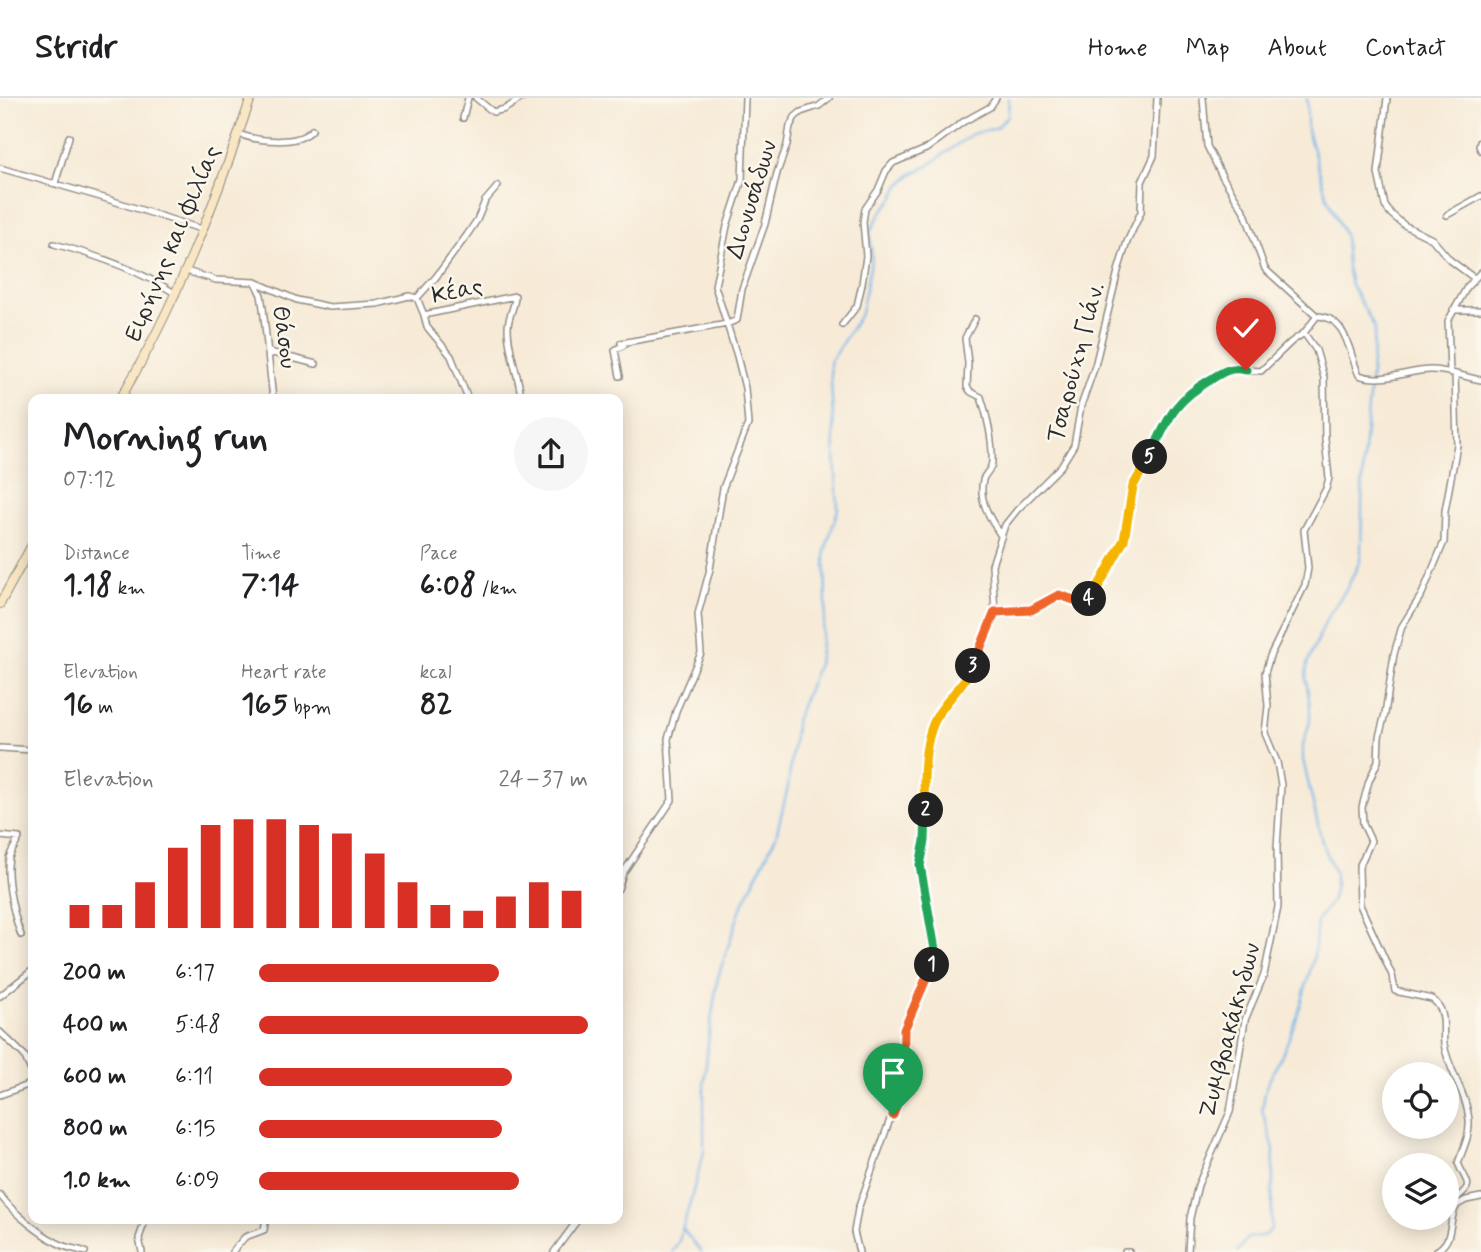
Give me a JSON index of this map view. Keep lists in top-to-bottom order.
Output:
{
  "streets": {
    "street": [
      "Διονυσάδων",
      "Ειρήνης και Φιλίας",
      "Κέας",
      "Θάσου",
      "Τσαρούχη Γιάν.",
      "Ζυμβρακάκηδων"
    ]
  },
  "page": {
    "header": "Stridr",
    "nav": [
      "Home",
      "Map",
      "About",
      "Contact"
    ],
    "heading": ["Morning run", "07:12"],
    "pins": [
      "5",
      "4",
      "3",
      "2",
      "1"
    ],
    "stats": [
      ["Distance", "1.18 km"],
      ["Time", "7:14"],
      ["Pace", "6:08 /km"],
      ["Elevation", "16 m"],
      ["Heart rate", "165 bpm"],
      ["kcal", "82"]
    ],
    "chart": ["Elevation", "24–37 m"],
    "list": [
      {
        "name": "200 m",
        "note": "6:17"
      },
      {
        "name": "400 m",
        "note": "5:48"
      },
      {
        "name": "600 m",
        "note": "6:11"
      },
      {
        "name": "800 m",
        "note": "6:15"
      },
      {
        "name": "1.0 km",
        "note": "6:09"
      }
    ]
  }
}
